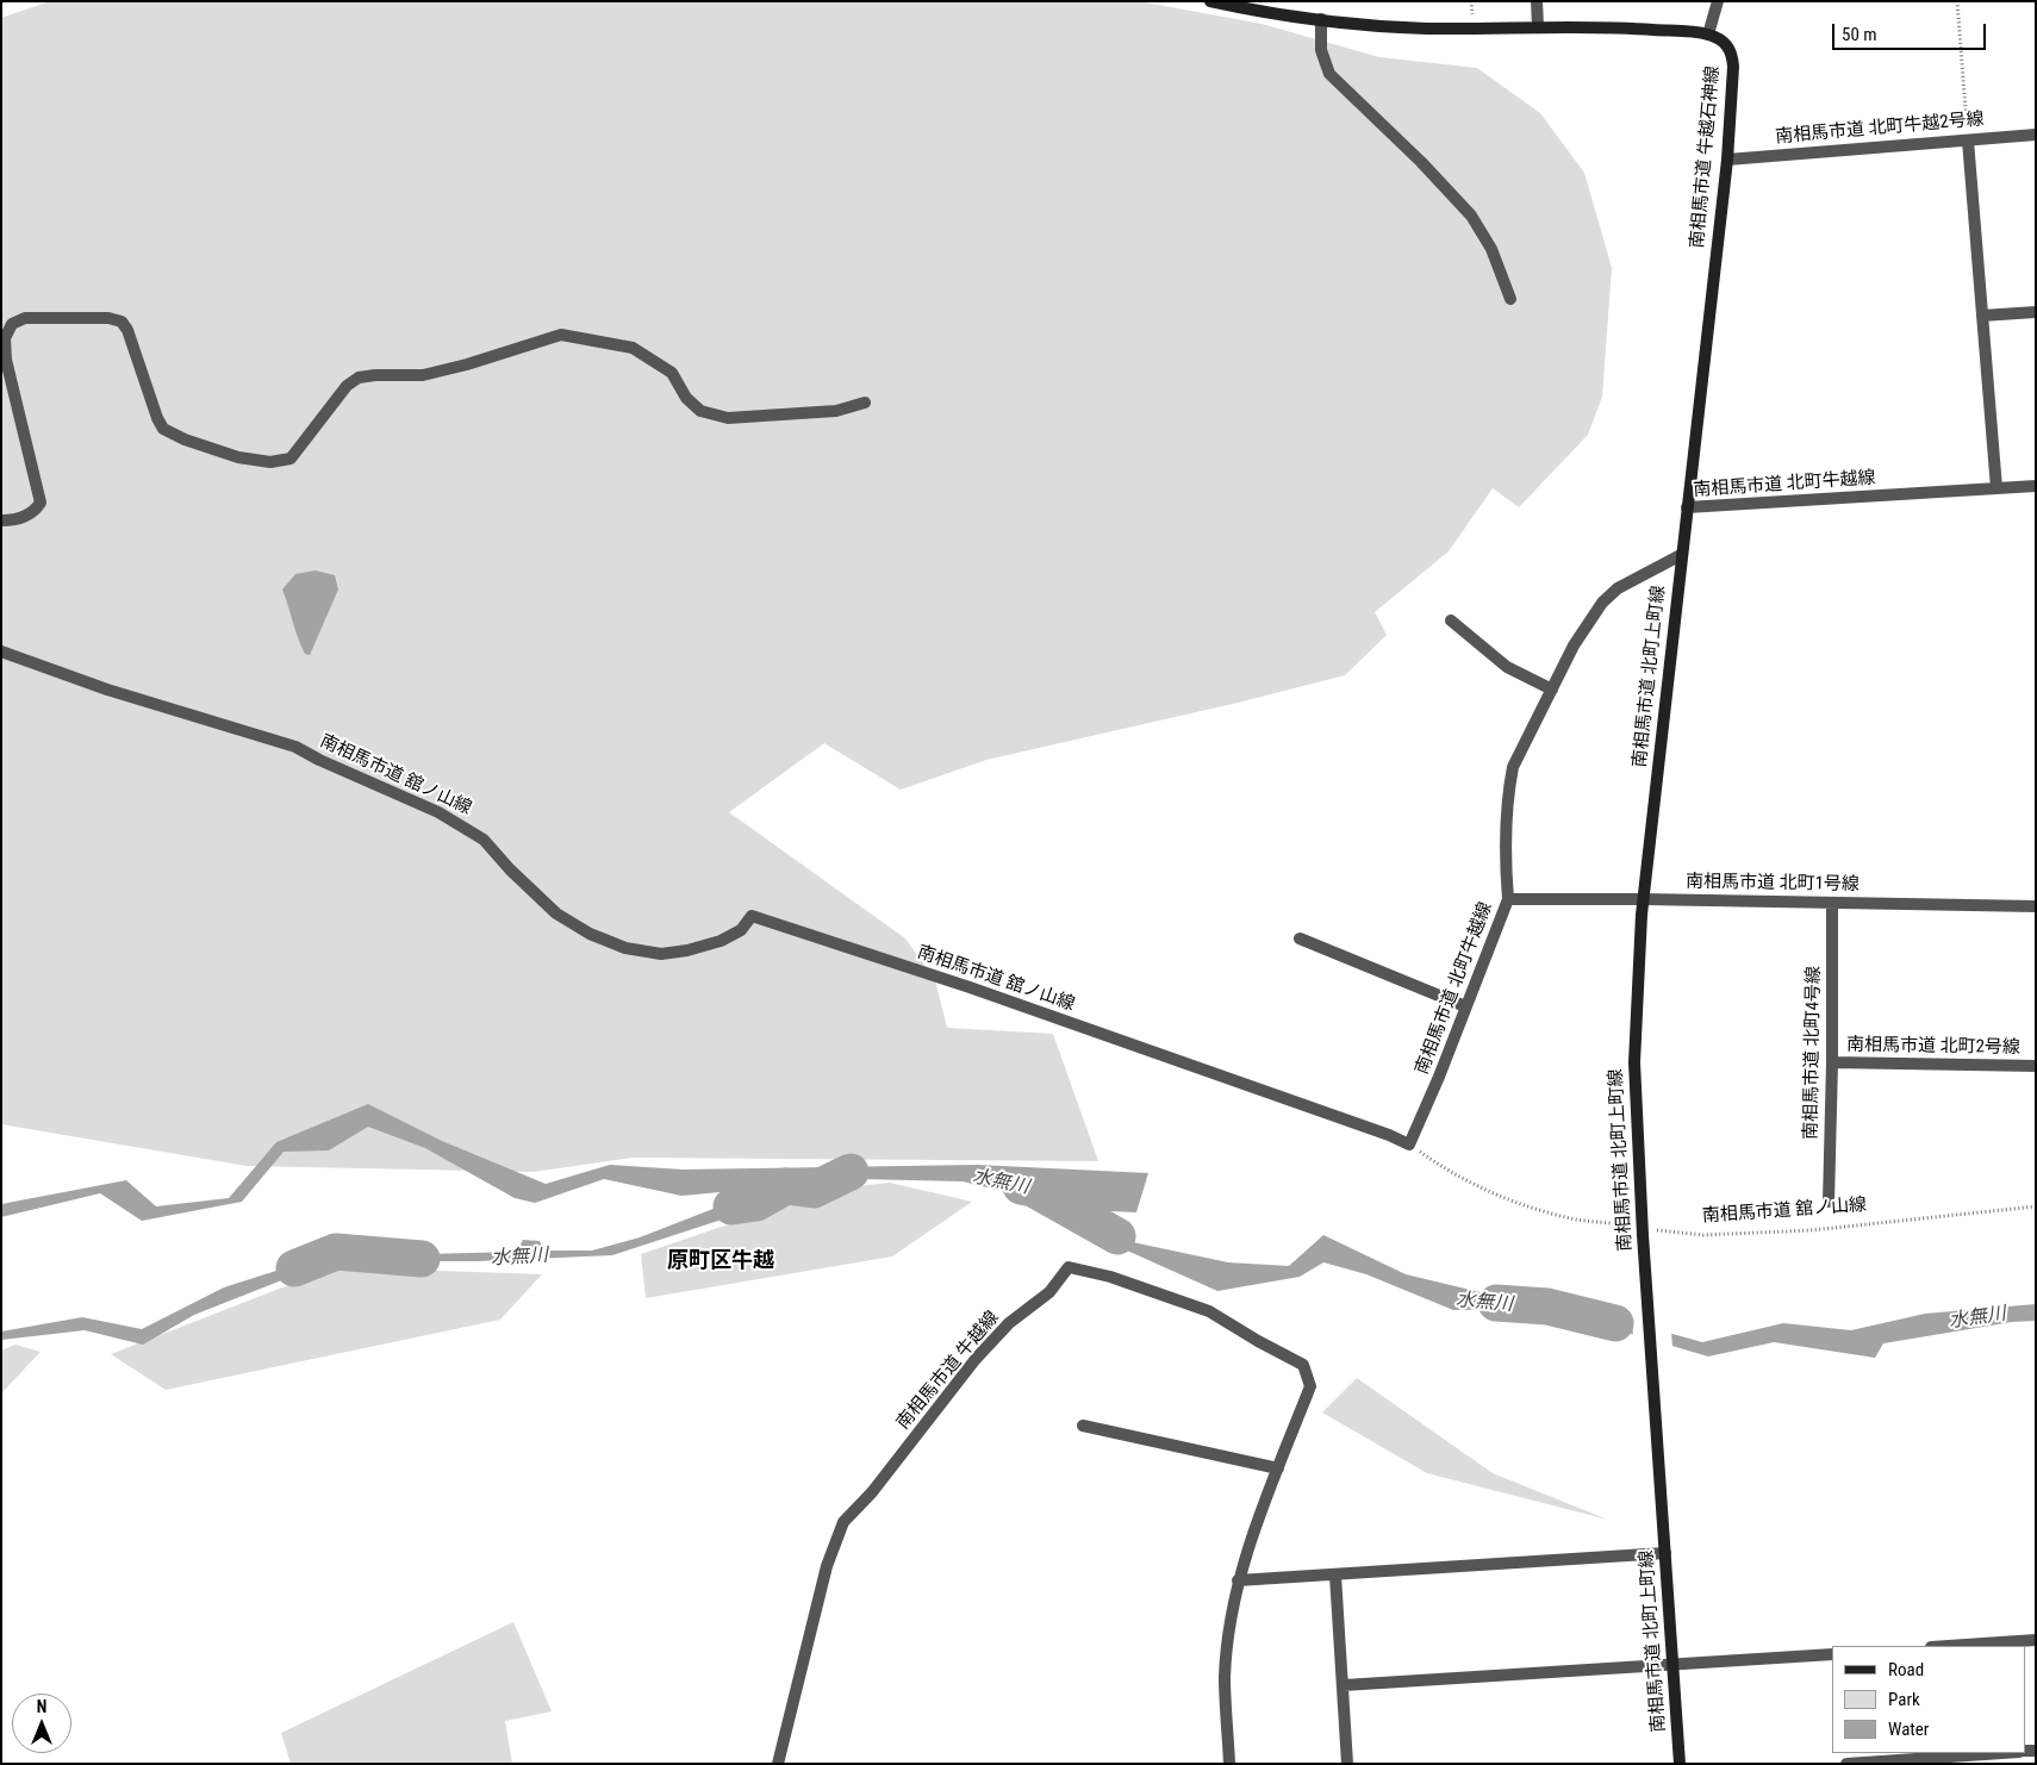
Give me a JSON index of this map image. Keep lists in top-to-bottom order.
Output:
{
  "streets": {
    "street": [
      "南相馬市道 北町牛越2号線",
      "南相馬市道 牛越石神線",
      "南相馬市道 北町牛越線",
      "南相馬市道 北町上町線",
      "南相馬市道 舘ノ山線",
      "南相馬市道 北町1号線",
      "南相馬市道 北町2号線",
      "南相馬市道 北町4号線",
      "南相馬市道 牛越線"
    ]
  },
  "crossings": [
    ["南相馬市道 北町牛越2号線", "南相馬市道 牛越石神線"],
    ["南相馬市道 牛越石神線", "南相馬市道 北町牛越線"],
    ["南相馬市道 北町牛越線", "南相馬市道 北町上町線"],
    ["南相馬市道 北町牛越線", "南相馬市道 舘ノ山線"],
    ["南相馬市道 北町牛越線", "南相馬市道 北町1号線"],
    ["南相馬市道 北町上町線", "南相馬市道 舘ノ山線"],
    ["南相馬市道 北町上町線", "南相馬市道 北町1号線"],
    ["南相馬市道 北町1号線", "南相馬市道 北町4号線"],
    ["南相馬市道 北町2号線", "南相馬市道 北町4号線"]
  ],
  "districts": ["原町区牛越"],
  "water": ["水無川"],
  "legend": ["Road", "Park", "Water"],
  "scale_bar": "50 m",
  "north": "top"
}
